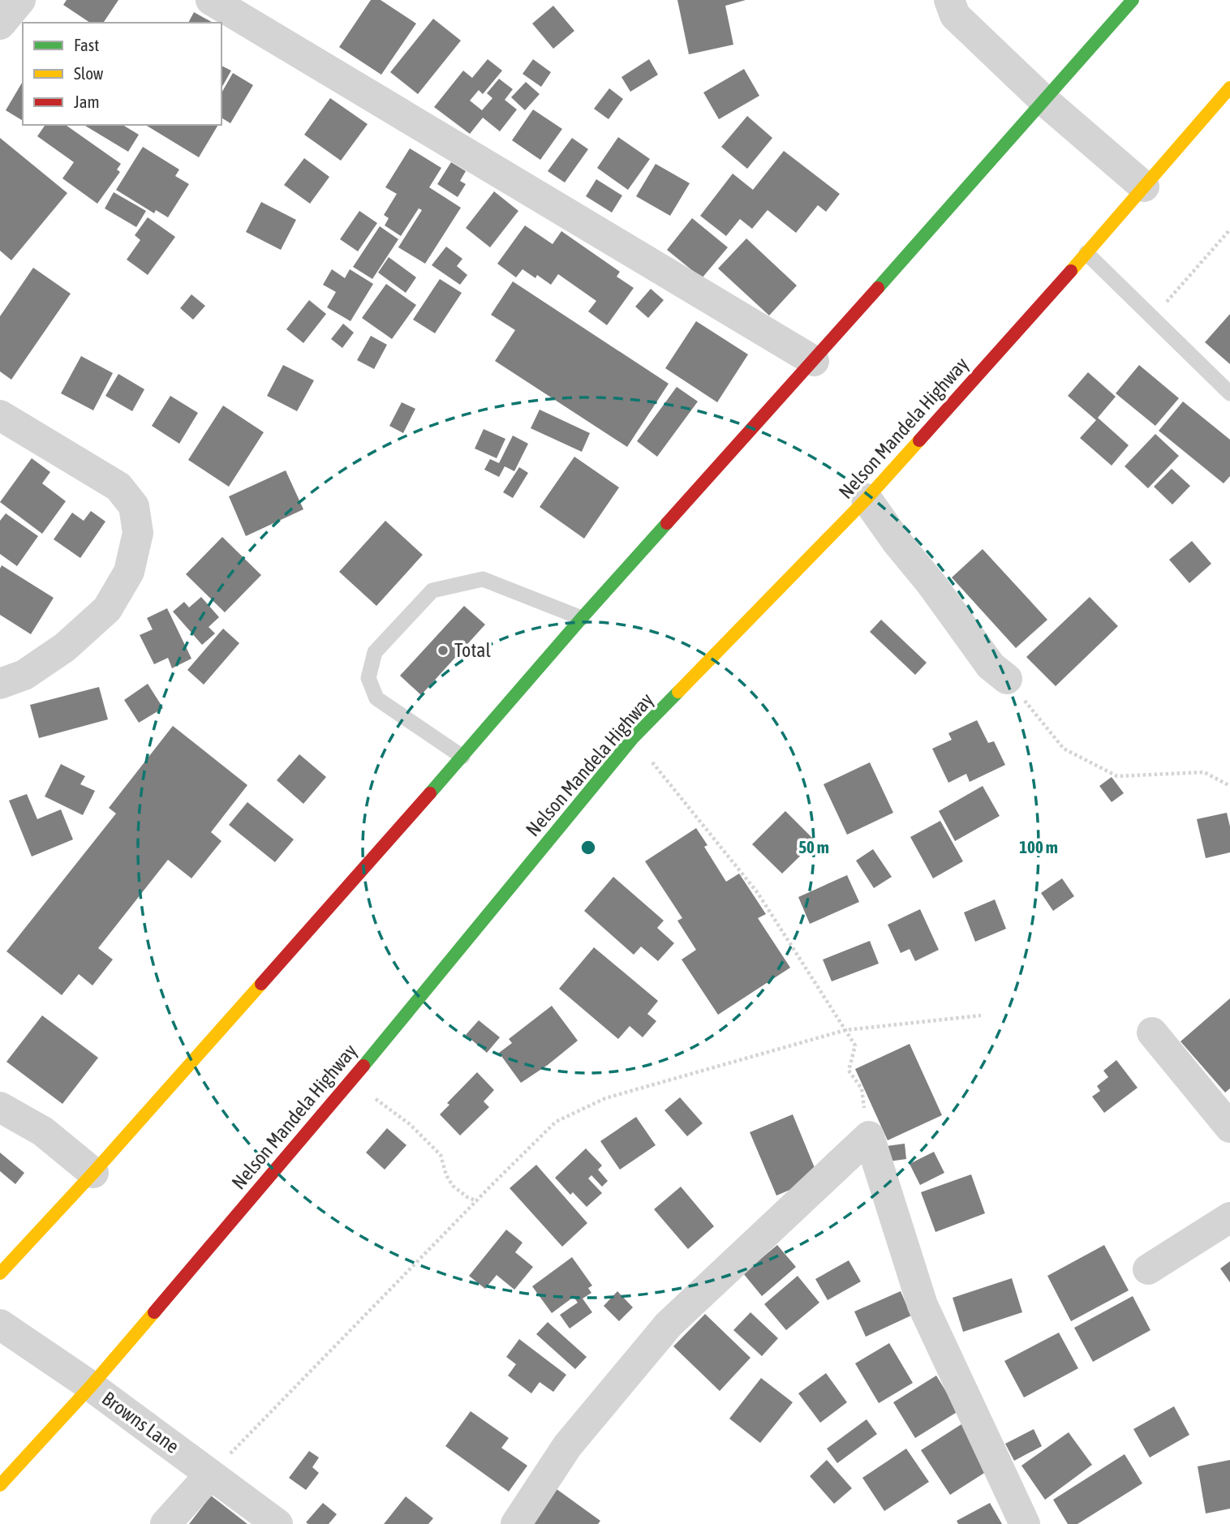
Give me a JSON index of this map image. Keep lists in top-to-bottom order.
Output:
{
  "streets": {
    "highway": ["Nelson Mandela Highway"],
    "street": ["Browns Lane"]
  },
  "crossings": [
    ["Nelson Mandela Highway", "Browns Lane"]
  ],
  "places": ["Total"],
  "legend": ["Fast", "Slow", "Jam"],
  "rings": ["50 m", "100 m"]
}
